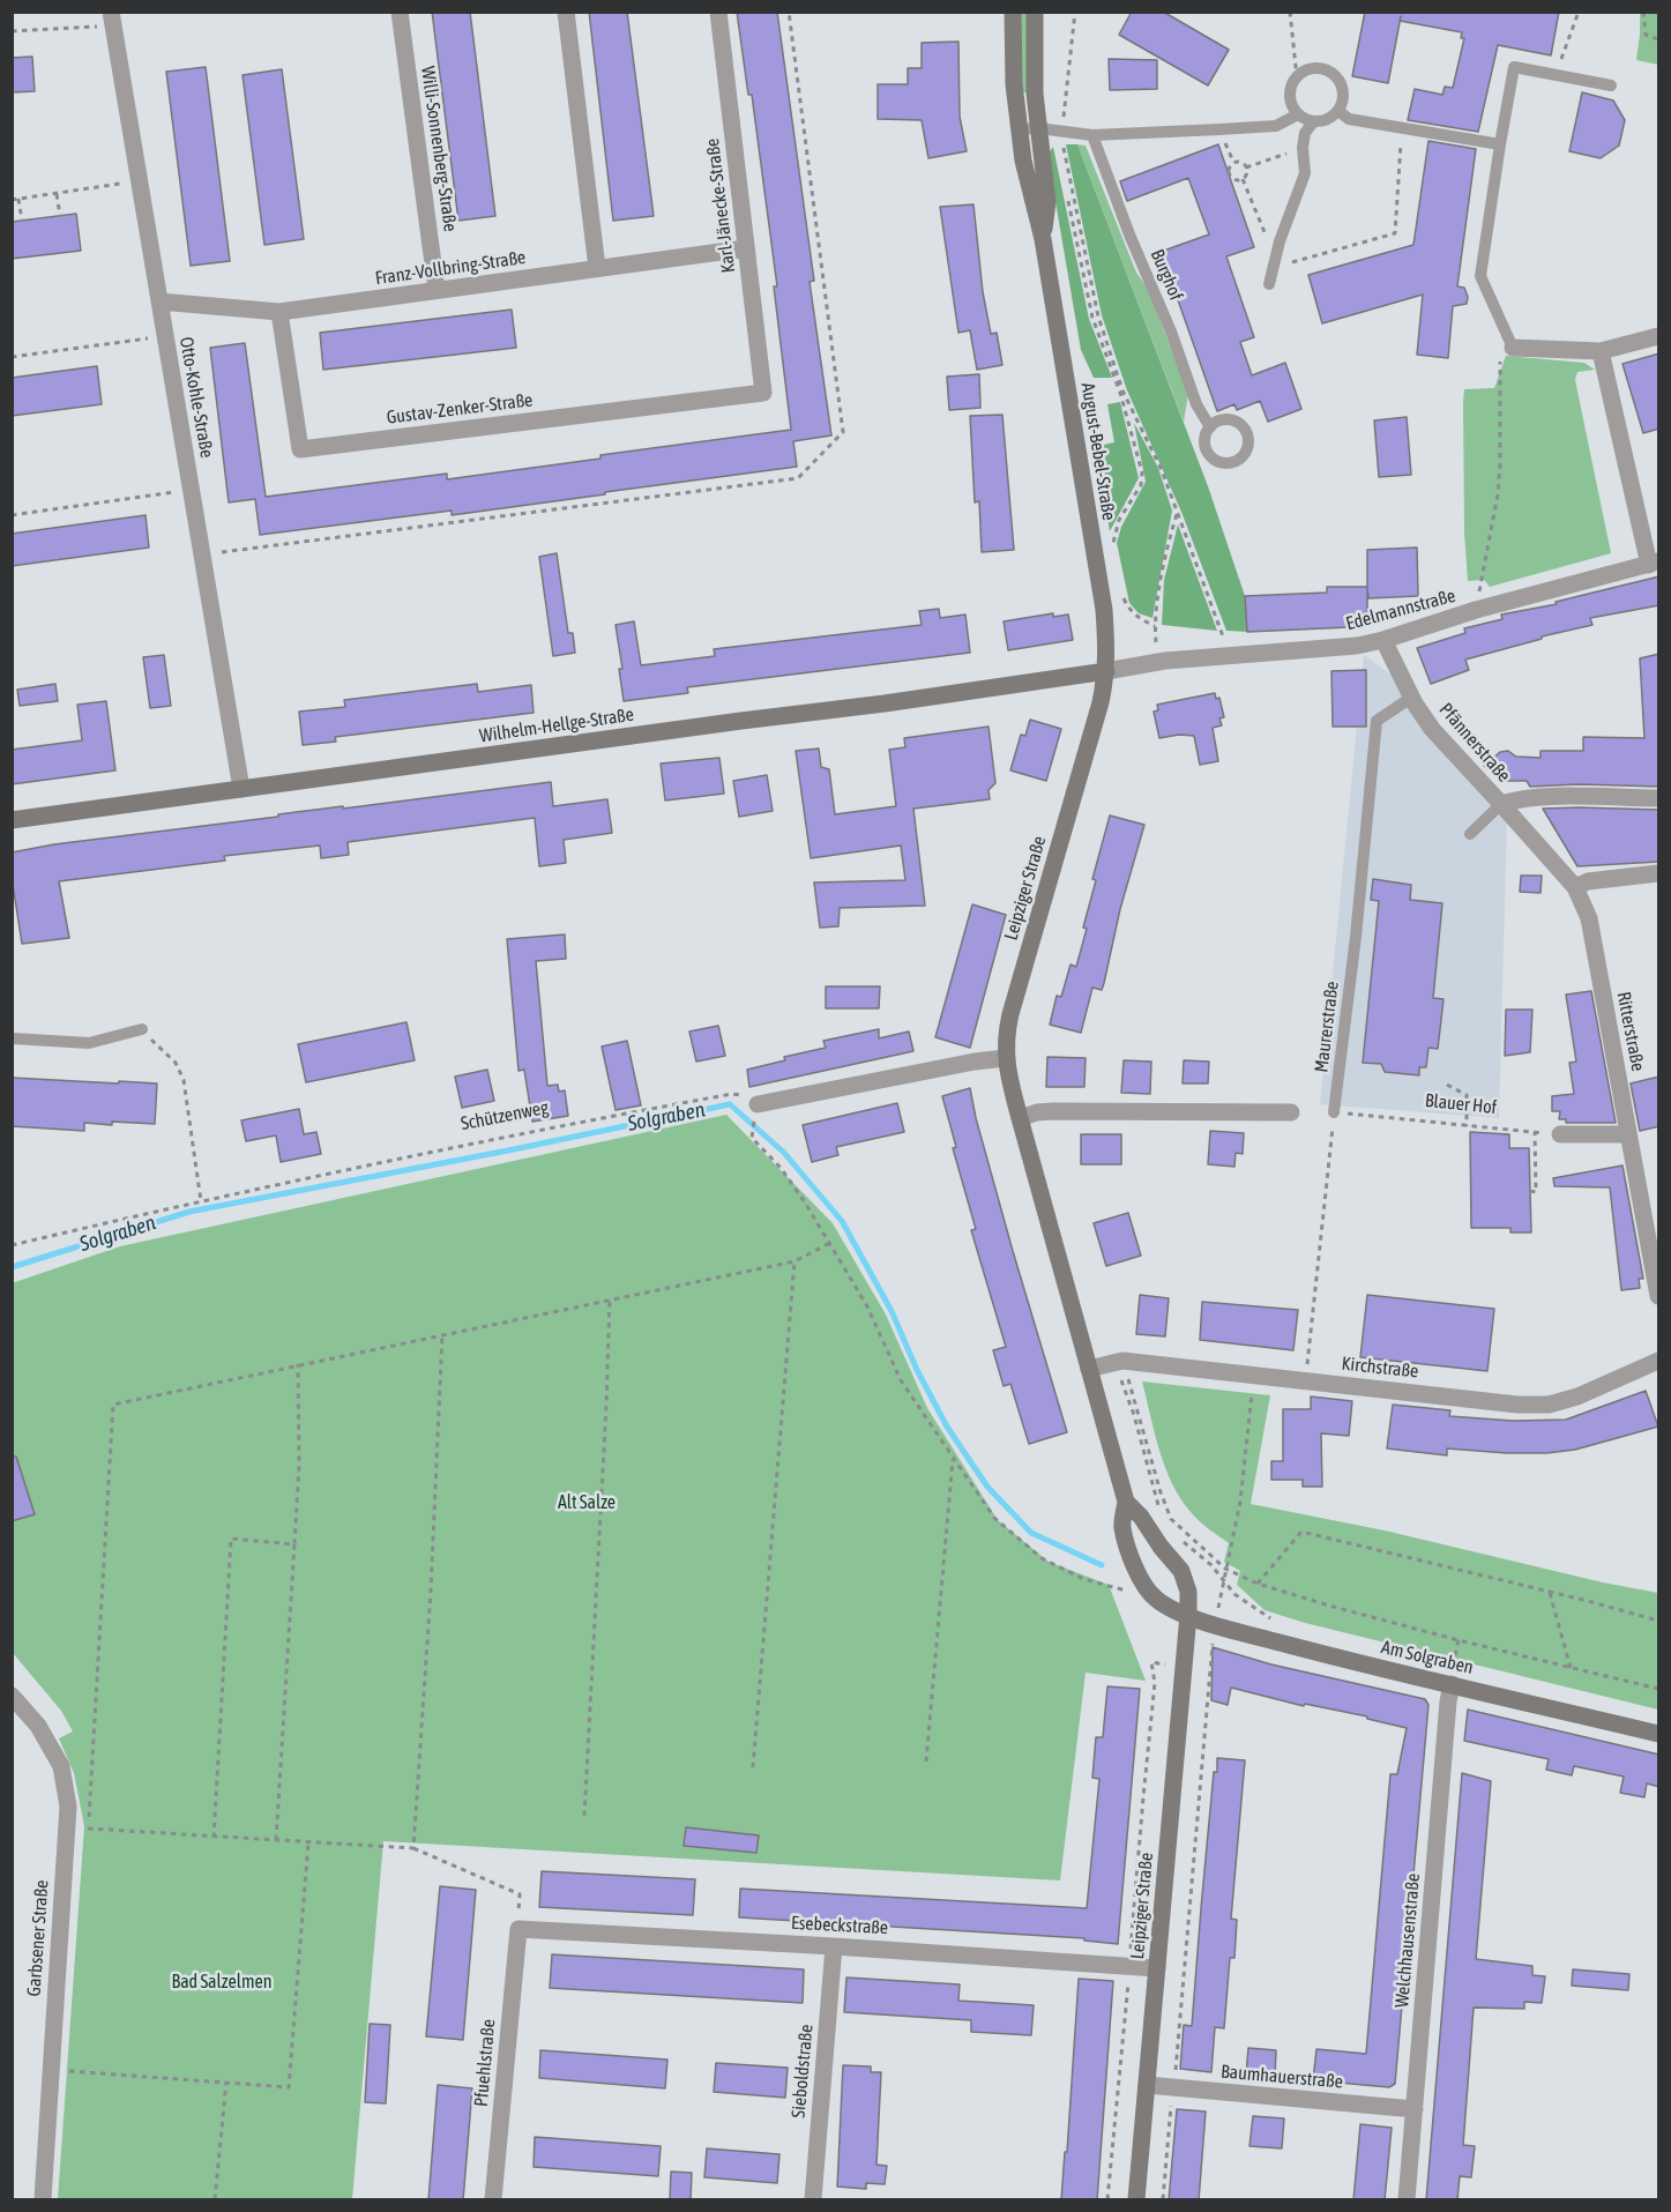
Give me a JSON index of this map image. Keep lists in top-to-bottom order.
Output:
{
  "streets": {
    "main road": [
      "August-Bebel-Straße",
      "Wilhelm-Hellge-Straße",
      "Leipziger Straße",
      "Am Solgraben"
    ],
    "street": [
      "Willi-Sonnenberg-Straße",
      "Karl-Jänecke-Straße",
      "Franz-Vollbring-Straße",
      "Otto-Kohle-Straße",
      "Gustav-Zenker-Straße",
      "Edelmannstraße",
      "Pfännerstraße",
      "Ritterstraße",
      "Kirchstraße",
      "Esebeckstraße",
      "Garbsener Straße",
      "Welchhausenstraße",
      "Pfuehlstraße",
      "Sieboldstraße",
      "Baumhauerstraße"
    ],
    "lane": ["Burghof", "Maurerstraße"],
    "path": ["Blauer Hof", "Schützenweg"]
  },
  "crossings": [
    ["Willi-Sonnenberg-Straße", "Franz-Vollbring-Straße"],
    ["Karl-Jänecke-Straße", "Franz-Vollbring-Straße"],
    ["Karl-Jänecke-Straße", "Gustav-Zenker-Straße"],
    ["Franz-Vollbring-Straße", "Otto-Kohle-Straße"],
    ["Franz-Vollbring-Straße", "Gustav-Zenker-Straße"],
    ["Otto-Kohle-Straße", "Wilhelm-Hellge-Straße"],
    ["August-Bebel-Straße", "Edelmannstraße"],
    ["August-Bebel-Straße", "Wilhelm-Hellge-Straße"],
    ["August-Bebel-Straße", "Leipziger Straße"],
    ["Edelmannstraße", "Wilhelm-Hellge-Straße"],
    ["Edelmannstraße", "Pfännerstraße"],
    ["Edelmannstraße", "Leipziger Straße"],
    ["Wilhelm-Hellge-Straße", "Leipziger Straße"],
    ["Pfännerstraße", "Maurerstraße"],
    ["Pfännerstraße", "Ritterstraße"],
    ["Leipziger Straße", "Kirchstraße"],
    ["Leipziger Straße", "Am Solgraben"],
    ["Leipziger Straße", "Esebeckstraße"],
    ["Leipziger Straße", "Baumhauerstraße"],
    ["Maurerstraße", "Blauer Hof"],
    ["Am Solgraben", "Welchhausenstraße"],
    ["Esebeckstraße", "Pfuehlstraße"],
    ["Esebeckstraße", "Sieboldstraße"],
    ["Welchhausenstraße", "Baumhauerstraße"]
  ],
  "water": ["Solgraben"],
  "parks": ["Alt Salze", "Bad Salzelmen"]
}
